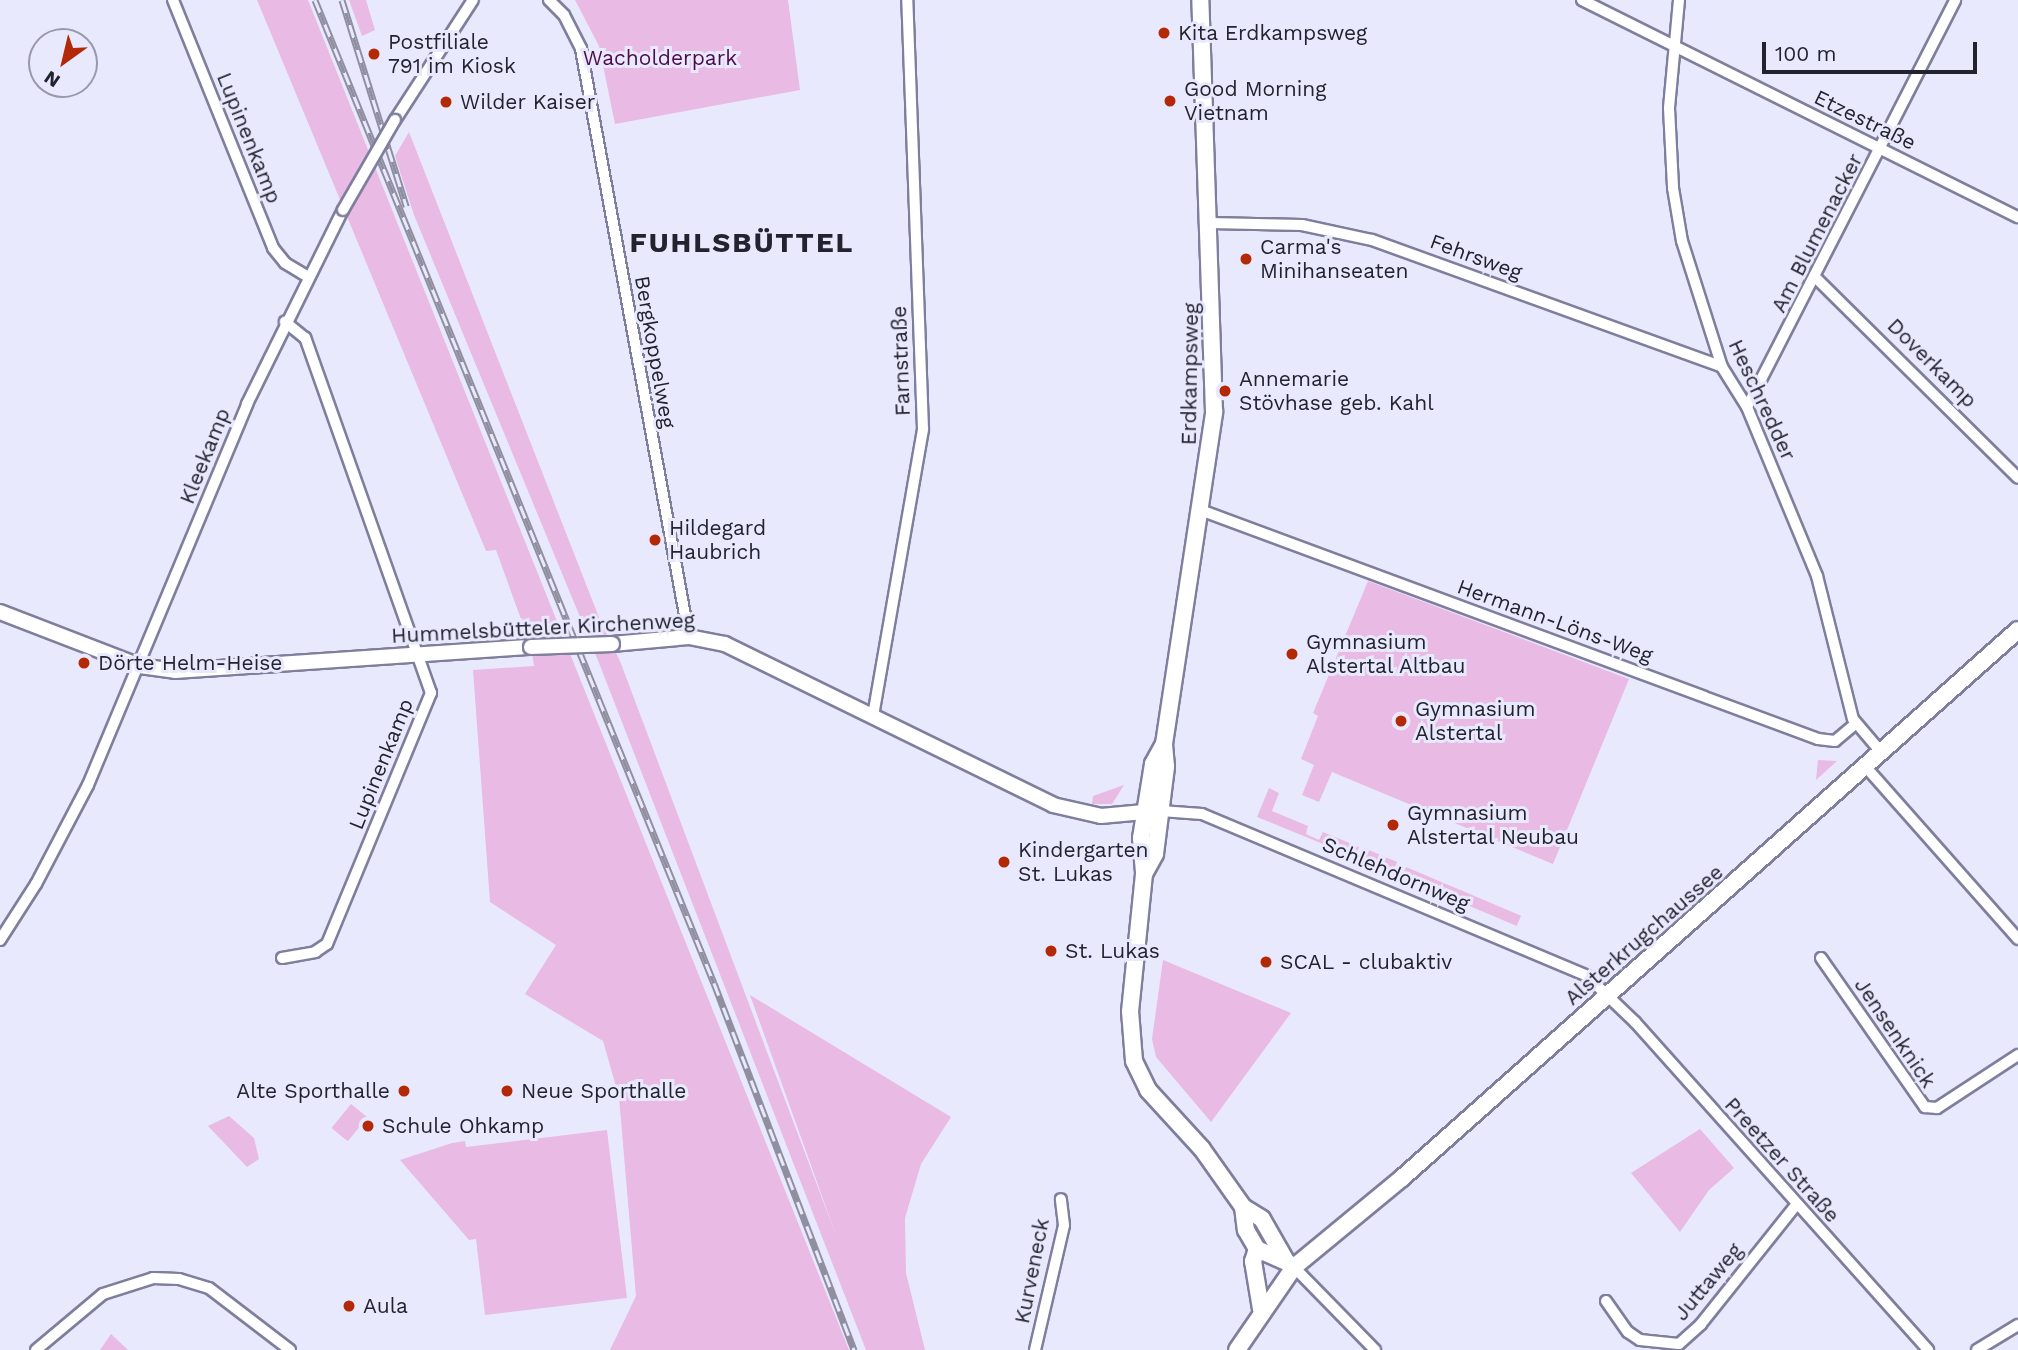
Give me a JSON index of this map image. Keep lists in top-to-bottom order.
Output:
{
  "streets": {
    "main road": ["Erdkampsweg", "Alsterkrugchaussee"],
    "street": [
      "Etzestraße",
      "Lupinenkamp",
      "Am Blumenacker",
      "Fehrsweg",
      "Bergkoppelweg",
      "Farnstraße",
      "Doverkamp",
      "Heschredder",
      "Kleekamp",
      "Hermann-Löns-Weg",
      "Hummelsbütteler Kirchenweg",
      "Schlehdornweg",
      "Jensenknick",
      "Preetzer Straße",
      "Kurveneck",
      "Juttaweg"
    ]
  },
  "crossings": [
    ["Etzestraße", "Am Blumenacker"],
    ["Etzestraße", "Heschredder"],
    ["Lupinenkamp", "Kleekamp"],
    ["Lupinenkamp", "Hummelsbütteler Kirchenweg"],
    ["Am Blumenacker", "Doverkamp"],
    ["Am Blumenacker", "Heschredder"],
    ["Fehrsweg", "Erdkampsweg"],
    ["Fehrsweg", "Heschredder"],
    ["Bergkoppelweg", "Hummelsbütteler Kirchenweg"],
    ["Farnstraße", "Hummelsbütteler Kirchenweg"],
    ["Erdkampsweg", "Hermann-Löns-Weg"],
    ["Erdkampsweg", "Hummelsbütteler Kirchenweg"],
    ["Erdkampsweg", "Schlehdornweg"],
    ["Erdkampsweg", "Alsterkrugchaussee"],
    ["Heschredder", "Hermann-Löns-Weg"],
    ["Kleekamp", "Hummelsbütteler Kirchenweg"],
    ["Hummelsbütteler Kirchenweg", "Schlehdornweg"],
    ["Schlehdornweg", "Alsterkrugchaussee"],
    ["Schlehdornweg", "Preetzer Straße"],
    ["Alsterkrugchaussee", "Preetzer Straße"],
    ["Preetzer Straße", "Juttaweg"]
  ],
  "districts": ["FUHLSBÜTTEL"],
  "parks": ["Wacholderpark"],
  "places": [
    "Kita Erdkampsweg",
    "Postfiliale 791 im Kiosk",
    "Good Morning Vietnam",
    "Wilder Kaiser",
    "Carma's Minihanseaten",
    "Annemarie Stövhase geb. Kahl",
    "Hildegard Haubrich",
    "Gymnasium Alstertal Altbau",
    "Dörte Helm-Heise",
    "Gymnasium Alstertal",
    "Gymnasium Alstertal Neubau",
    "Kindergarten St. Lukas",
    "St. Lukas",
    "SCAL - clubaktiv",
    "Alte Sporthalle",
    "Neue Sporthalle",
    "Schule Ohkamp",
    "Aula"
  ],
  "scale_bar": "100 m",
  "north": "bottom left"
}
